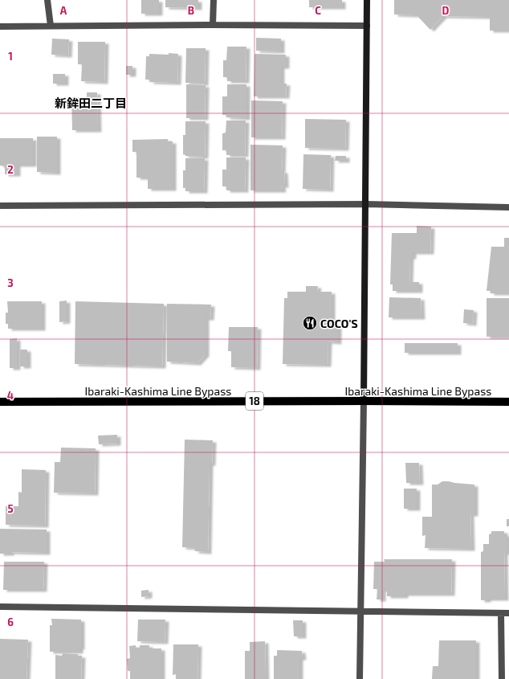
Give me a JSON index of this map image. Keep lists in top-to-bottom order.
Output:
{
  "streets": {
    "main road": ["Ibaraki-Kashima Line Bypass", "18"]
  },
  "districts": ["新鉾田二丁目"],
  "places": {
    "restaurant": ["COCO'S"]
  },
  "grid": {
    "columns": [
      "A",
      "B",
      "C",
      "D"
    ],
    "rows": [
      "1",
      "2",
      "3",
      "4",
      "5",
      "6"
    ]
  }
}
